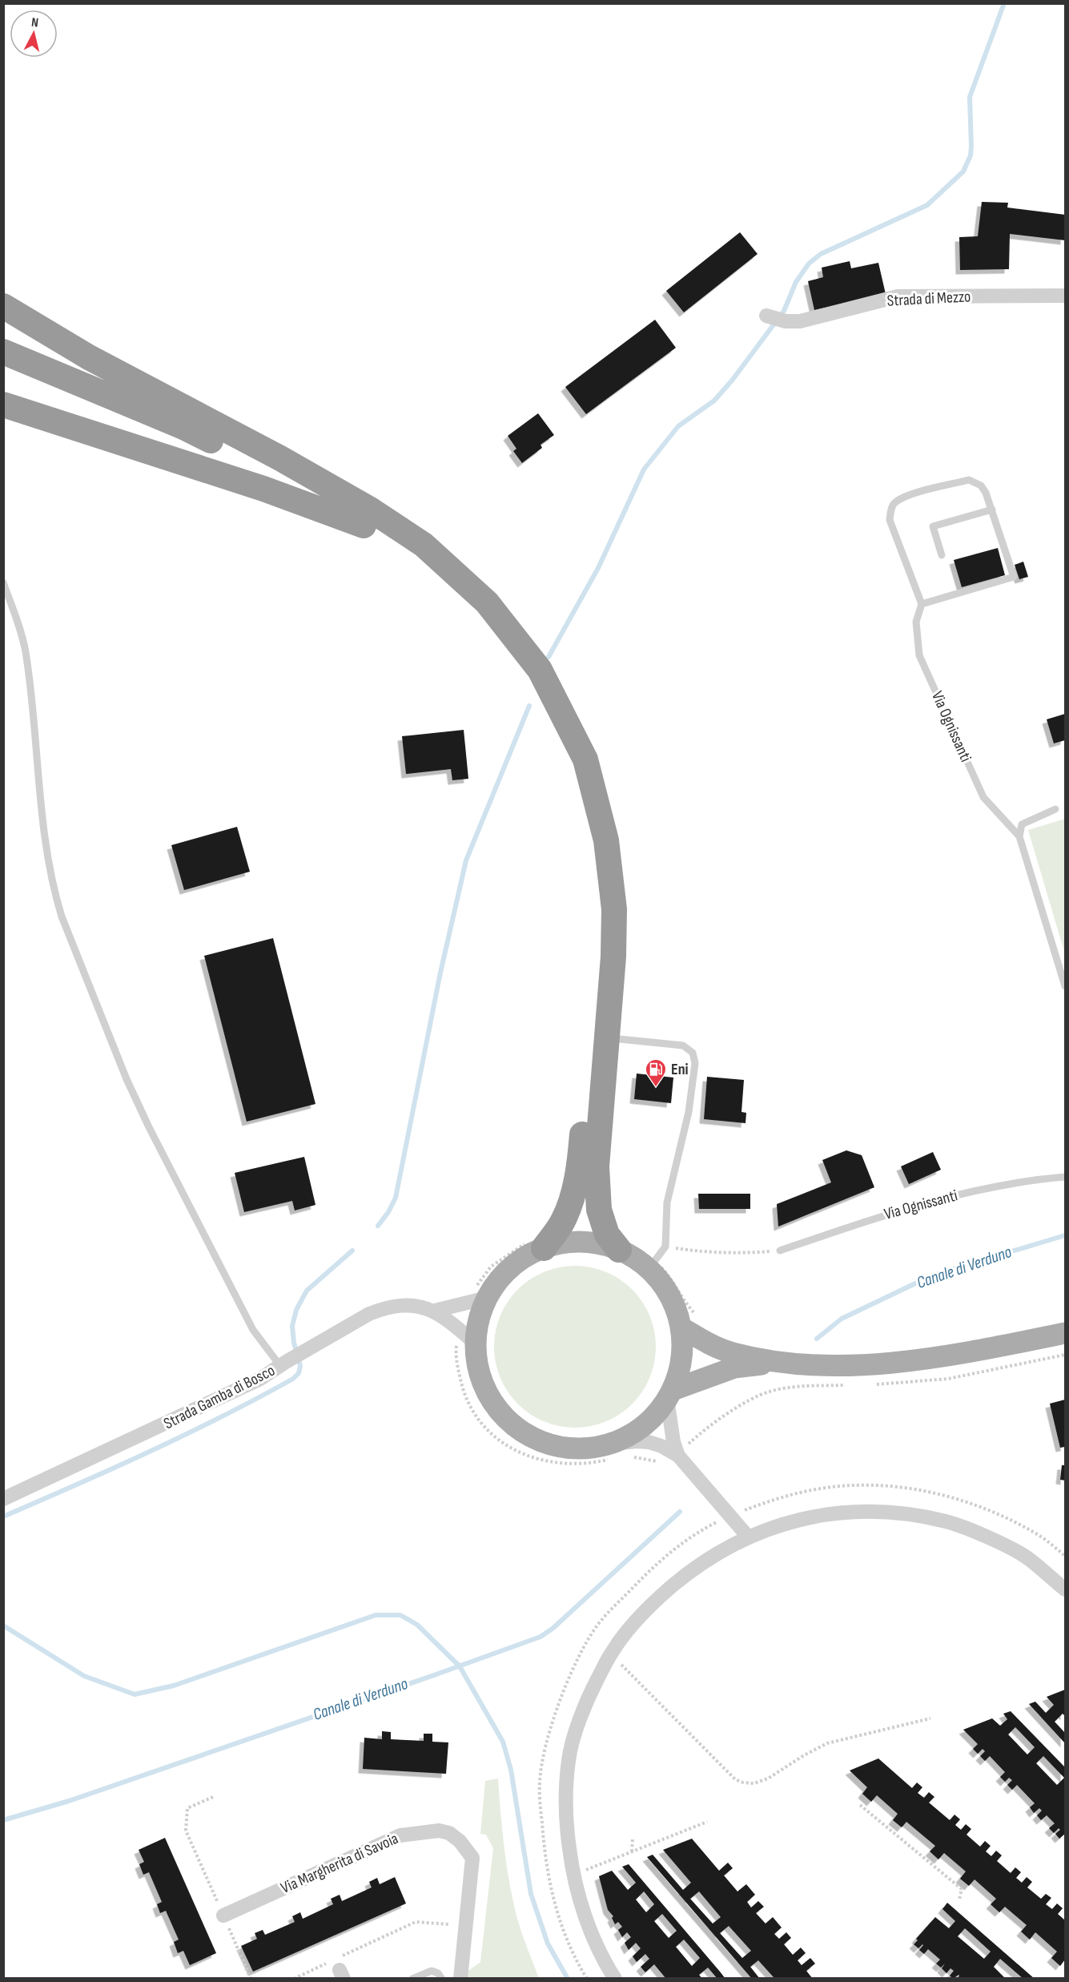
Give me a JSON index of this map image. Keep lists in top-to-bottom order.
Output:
{
  "streets": {
    "street": ["Strada di Mezzo", "Strada Gamba di Bosco", "Via Margherita di Savoia"],
    "lane": ["Via Ognissanti"]
  },
  "water": ["Canale di Verduno"],
  "places": {
    "fuel station": ["Eni"]
  },
  "north": "top"
}
